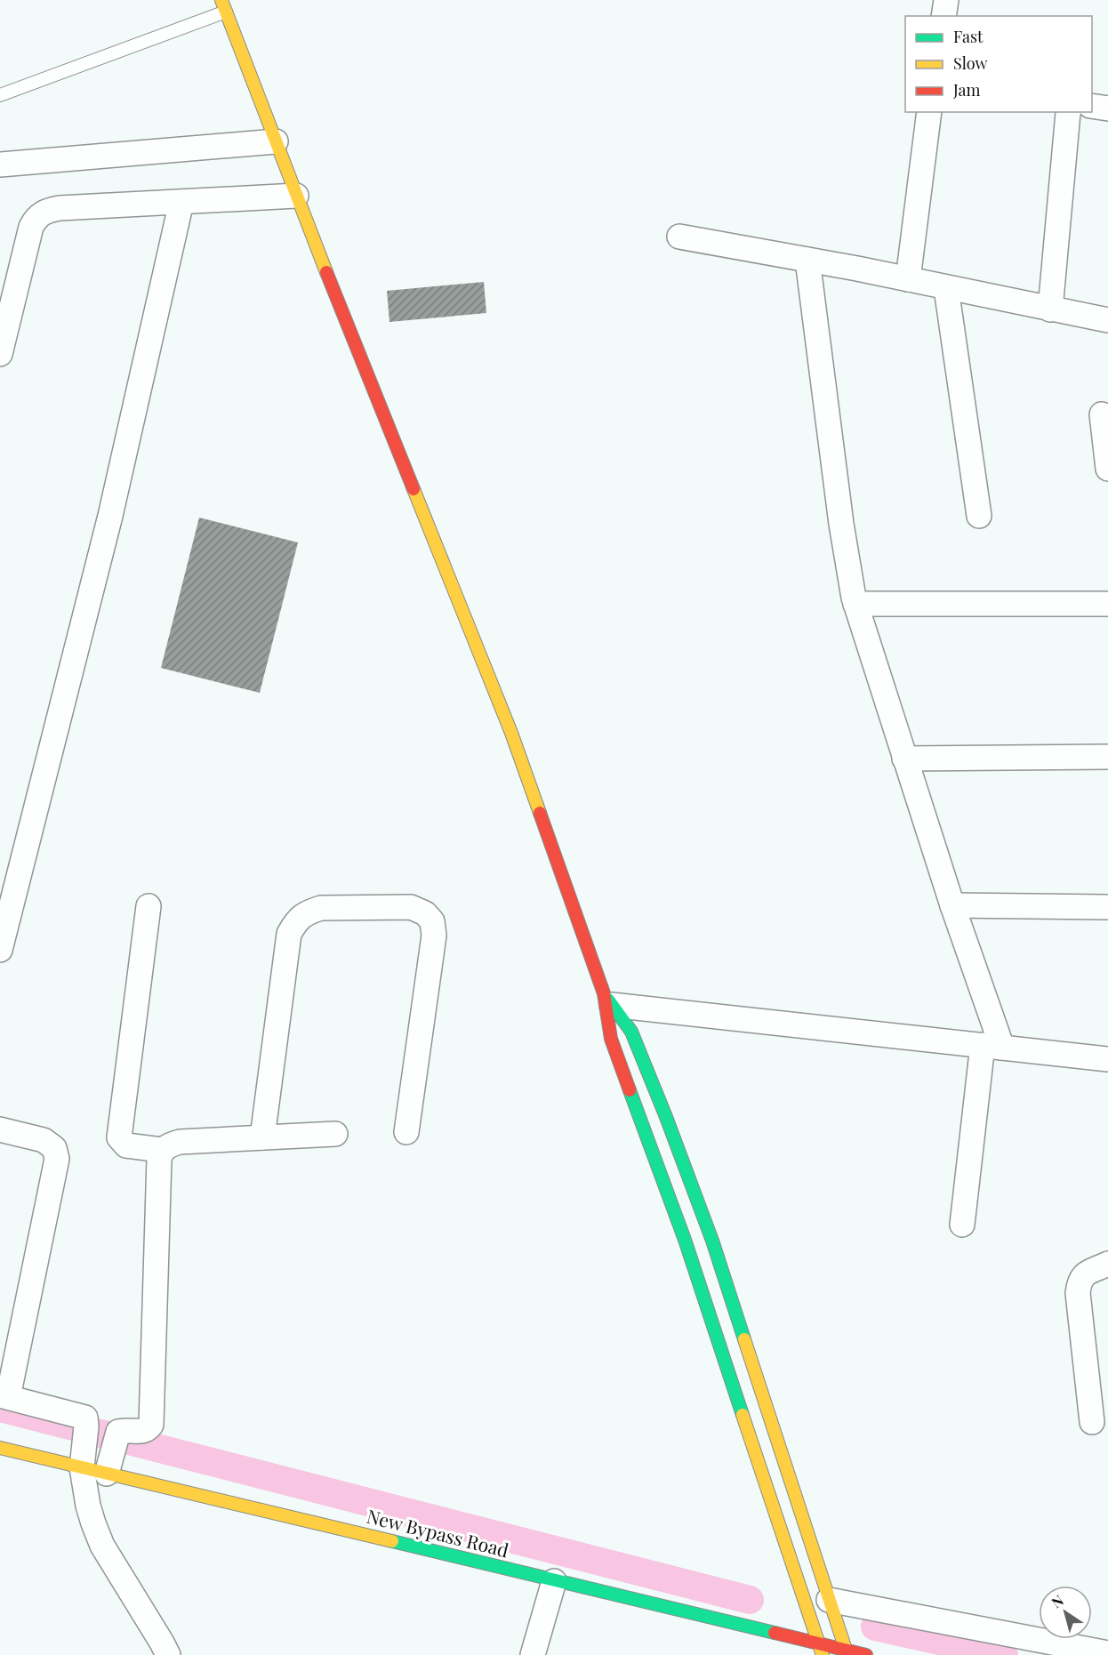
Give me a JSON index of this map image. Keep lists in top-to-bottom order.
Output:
{
  "streets": {
    "street": ["New Bypass Road"]
  },
  "legend": ["Fast", "Slow", "Jam"],
  "north": "top left"
}
